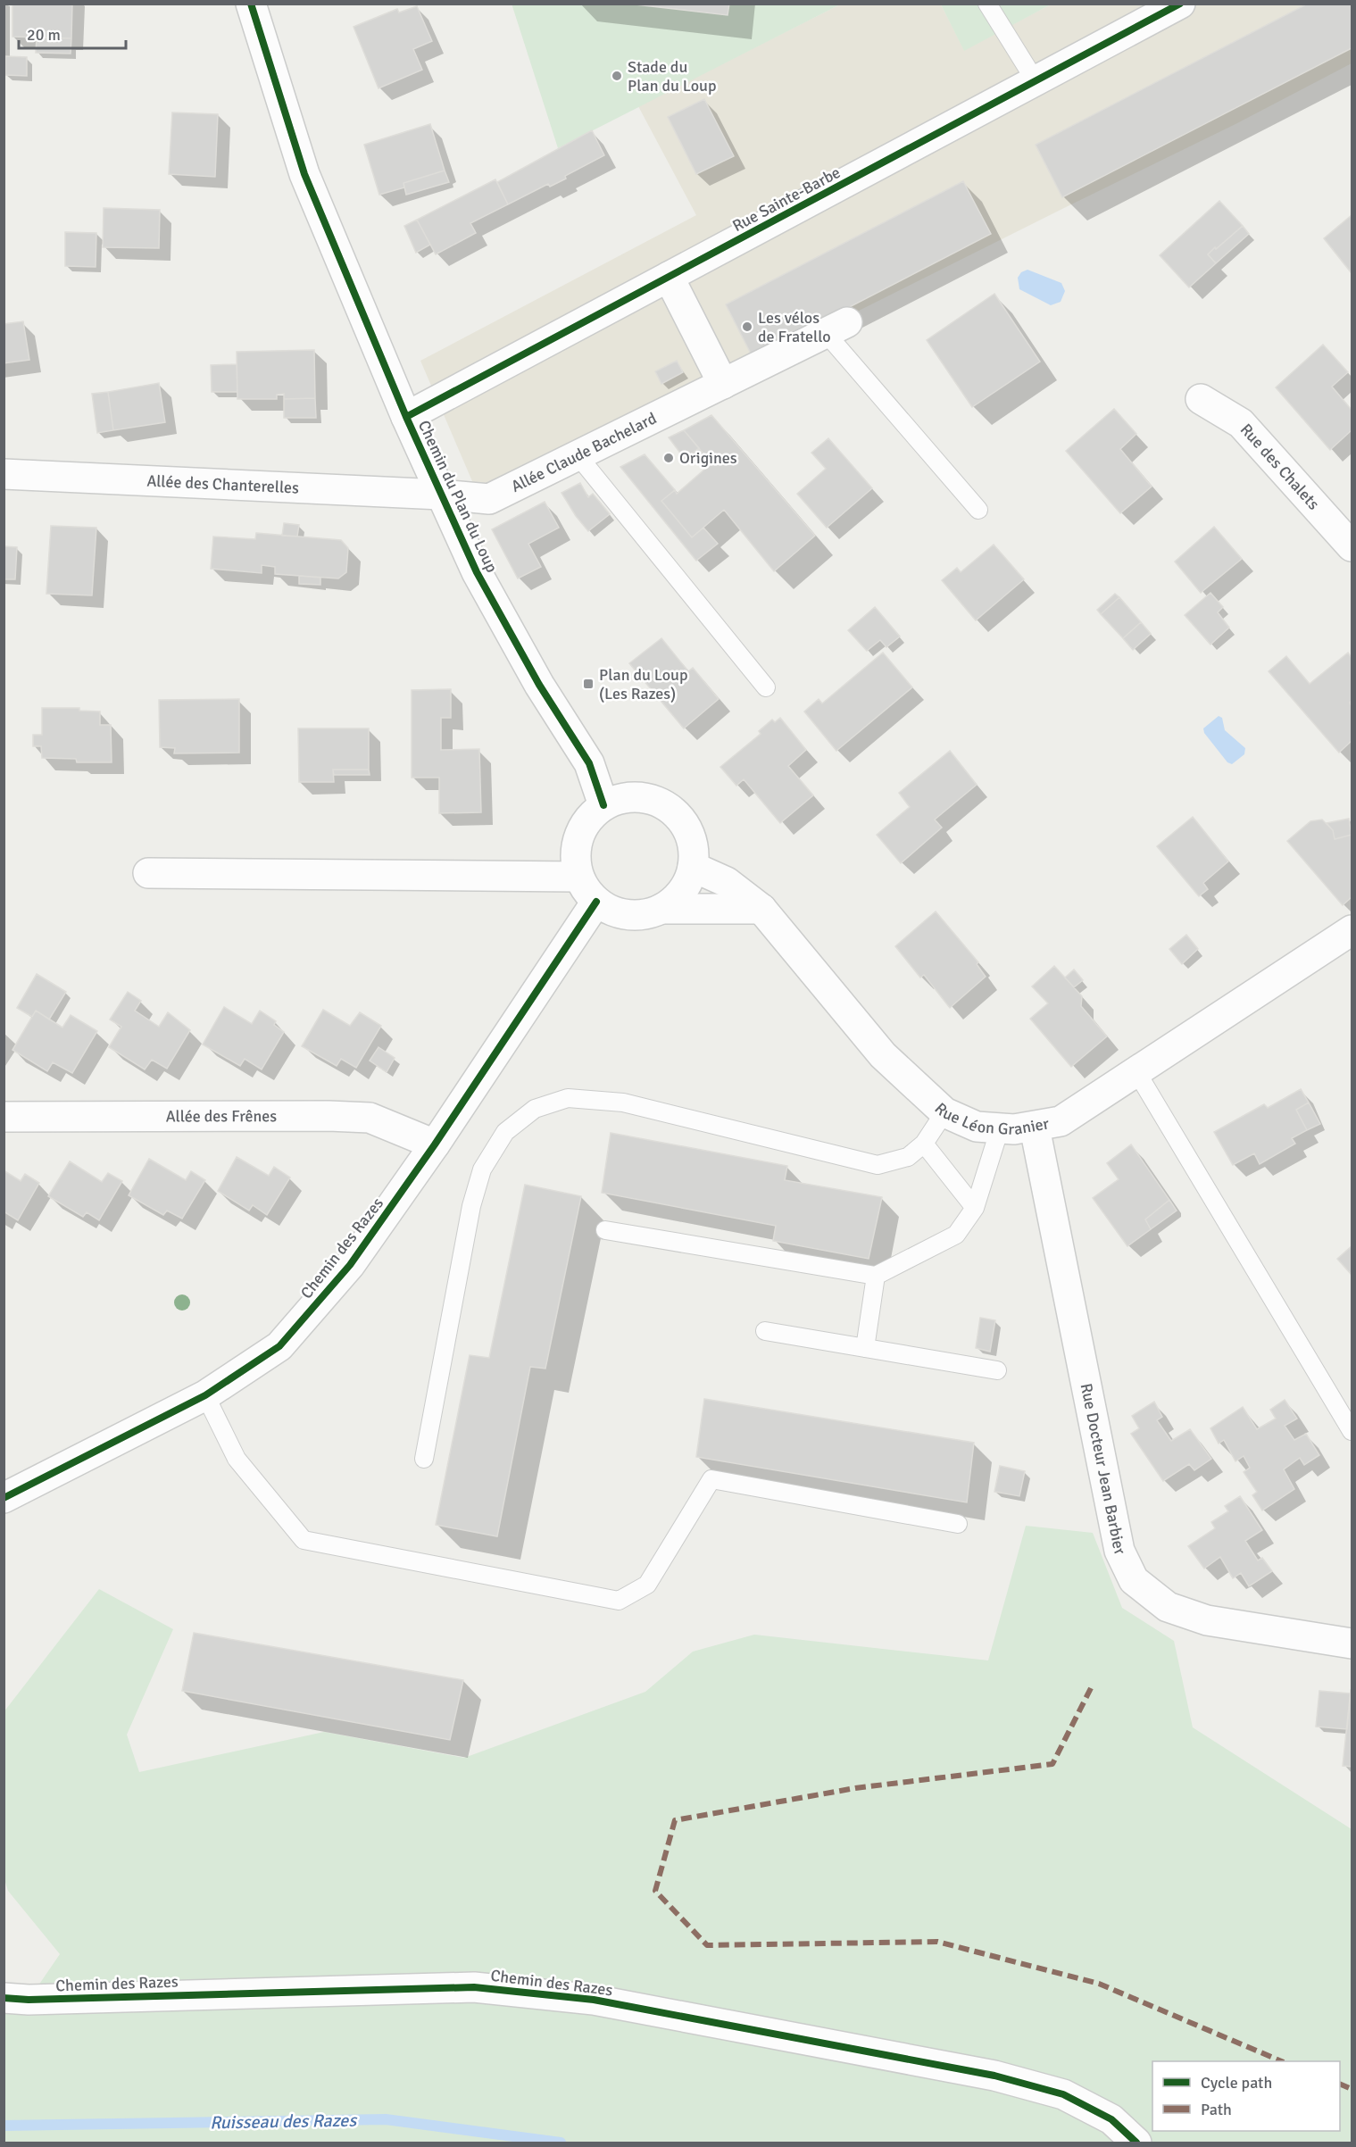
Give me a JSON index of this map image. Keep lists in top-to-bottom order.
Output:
{
  "streets": {
    "street": [
      "Rue Sainte-Barbe",
      "Allée Claude Bachelard",
      "Rue des Chalets",
      "Allée des Chanterelles",
      "Chemin du Plan du Loup",
      "Rue Léon Granier",
      "Allée des Frênes",
      "Chemin des Razes",
      "Rue Docteur Jean Barbier"
    ]
  },
  "crossings": [
    ["Rue Sainte-Barbe", "Chemin du Plan du Loup"],
    ["Allée Claude Bachelard", "Allée des Chanterelles"],
    ["Allée Claude Bachelard", "Chemin du Plan du Loup"],
    ["Allée des Chanterelles", "Chemin du Plan du Loup"],
    ["Chemin du Plan du Loup", "Rue Léon Granier"],
    ["Chemin du Plan du Loup", "Chemin des Razes"],
    ["Rue Léon Granier", "Chemin des Razes"],
    ["Rue Léon Granier", "Rue Docteur Jean Barbier"],
    ["Allée des Frênes", "Chemin des Razes"]
  ],
  "water": ["Ruisseau des Razes"],
  "places": {
    "other": ["Stade du Plan du Loup", "Les vélos de Fratello", "Origines"],
    "transit": ["Plan du Loup (Les Razes)"]
  },
  "legend": ["Cycle path", "Path"],
  "scale_bar": "20 m"
}
